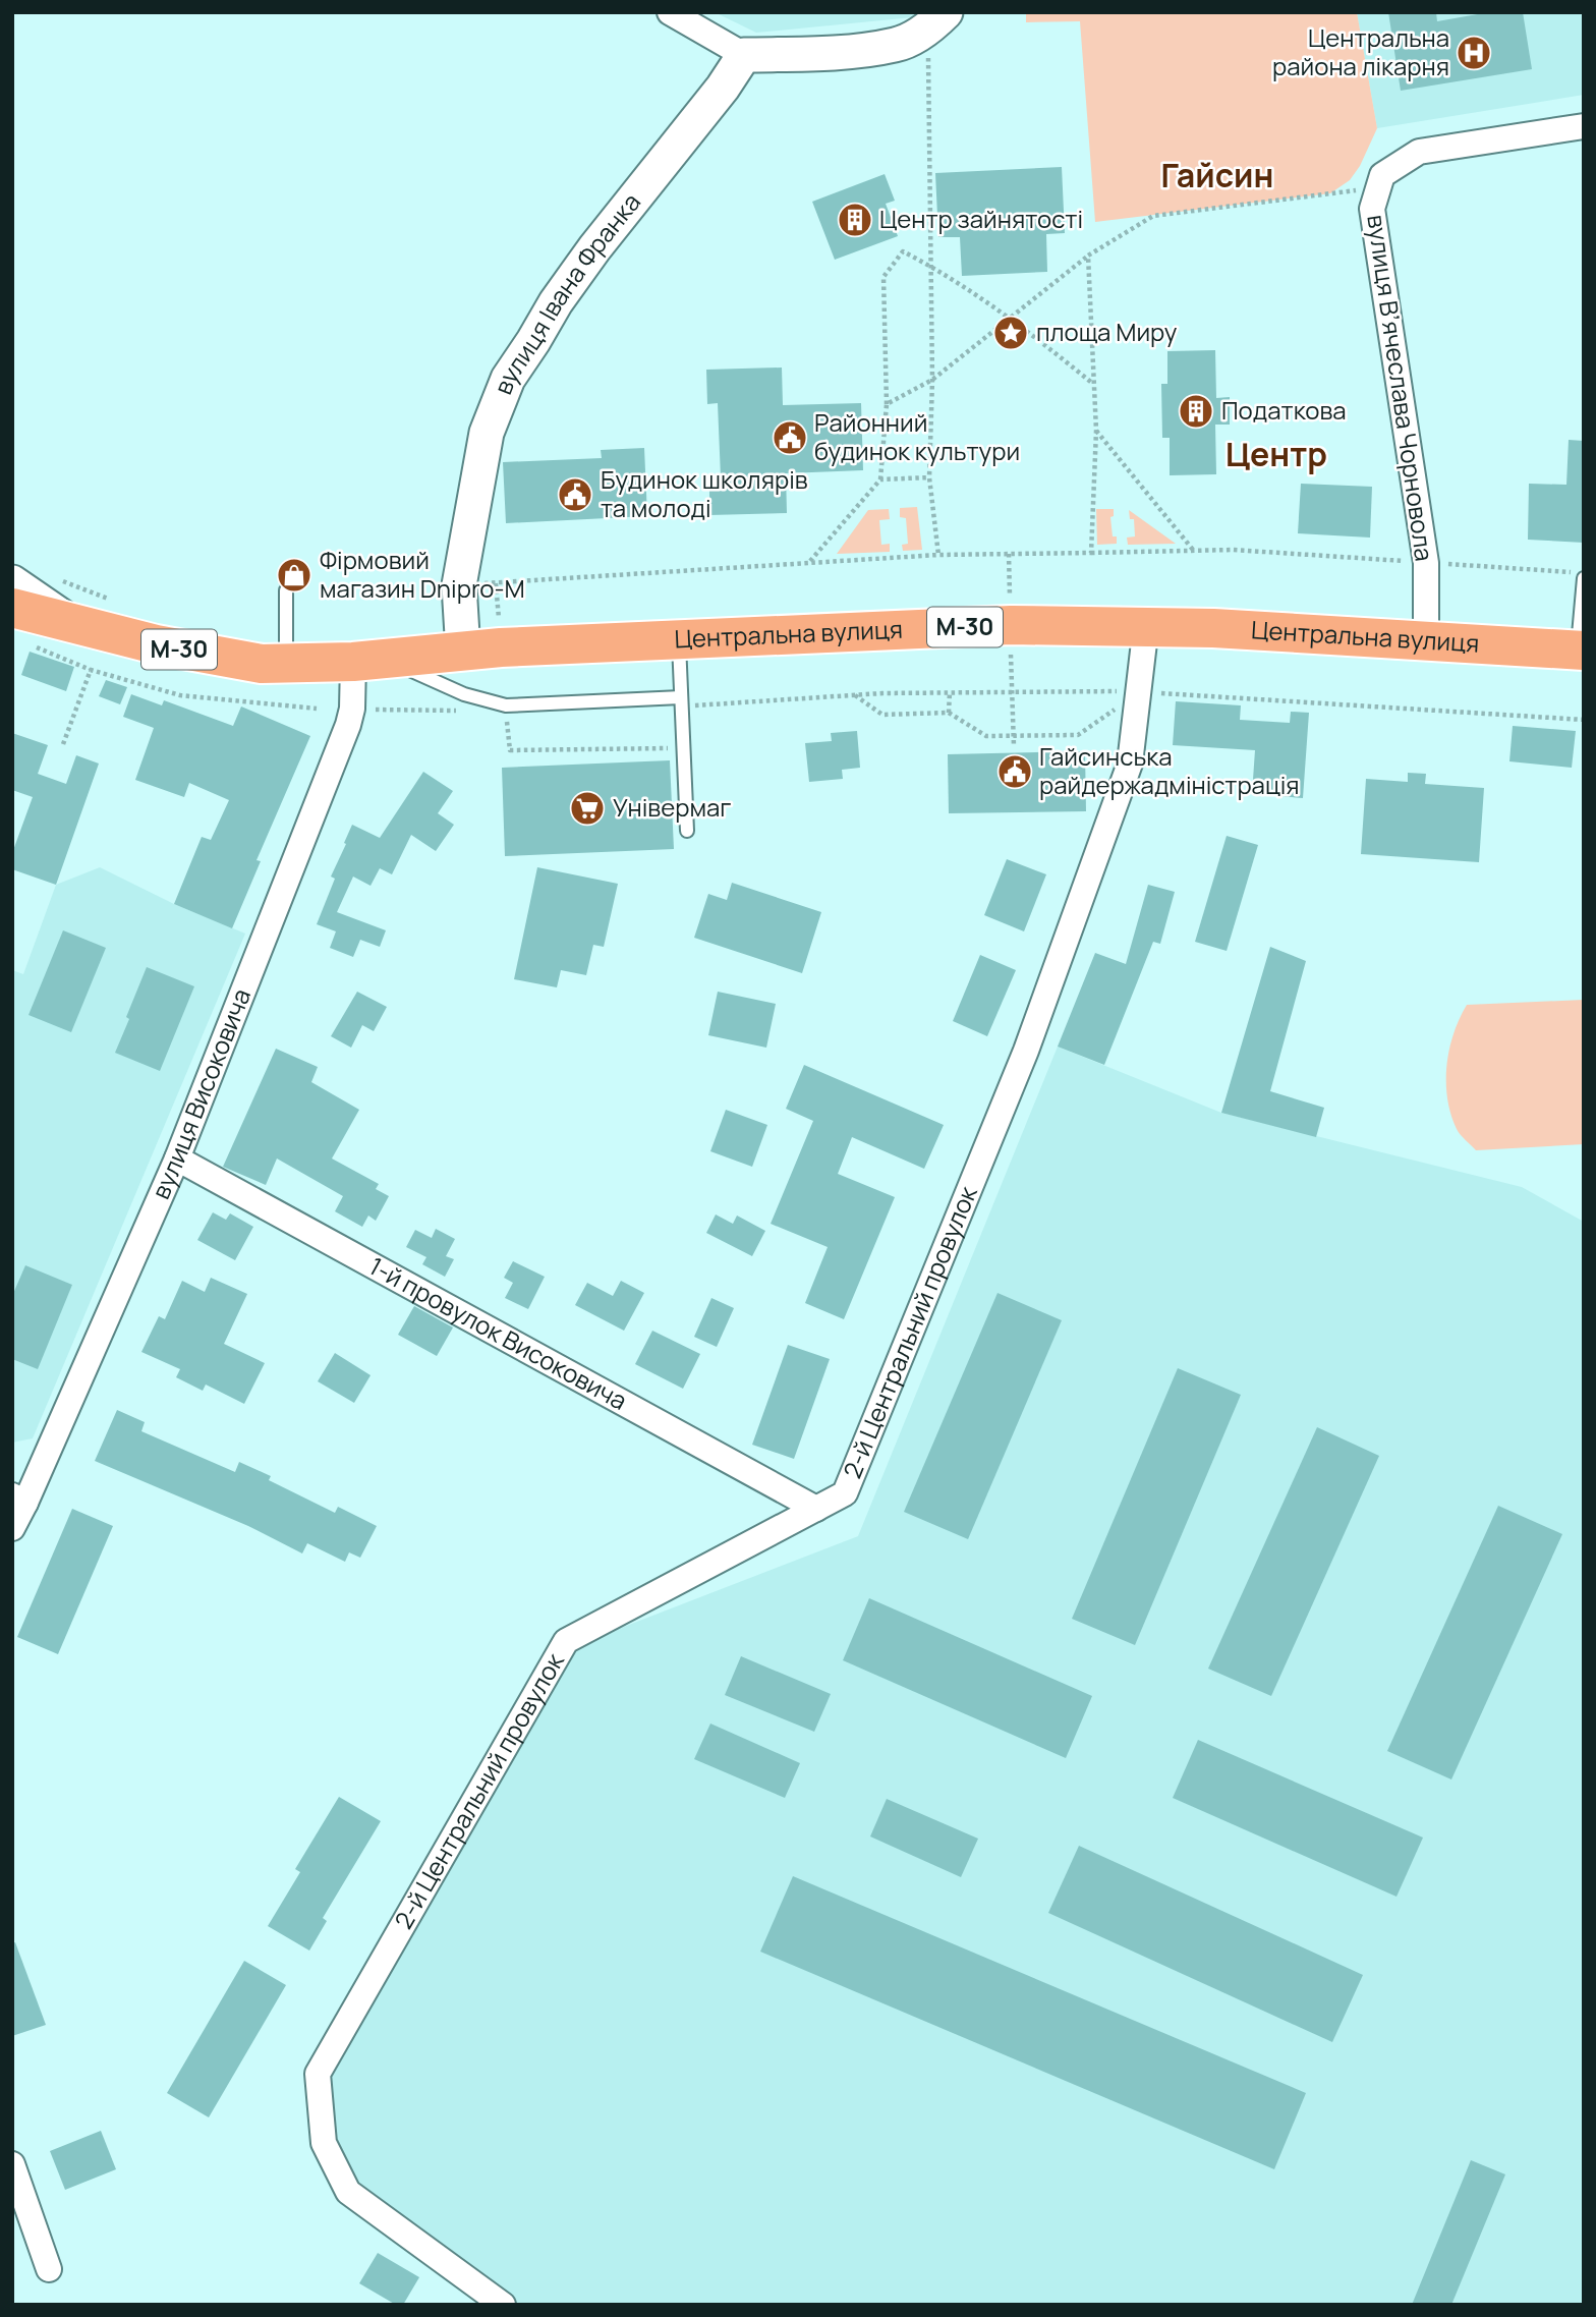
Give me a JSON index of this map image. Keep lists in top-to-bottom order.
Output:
{
  "streets": {
    "highway": ["М-30", "Центральна вулиця"],
    "street": [
      "вулиця Івана Франка",
      "вулиця Вʼячеслава Чорновола",
      "вулиця Високовича",
      "2-й Центральний провулок",
      "1-й провулок Високовича"
    ]
  },
  "crossings": [
    ["вулиця Івана Франка", "Центральна вулиця"],
    ["вулиця Вʼячеслава Чорновола", "Центральна вулиця"],
    ["М-30", "Центральна вулиця"],
    ["Центральна вулиця", "вулиця Високовича"],
    ["Центральна вулиця", "2-й Центральний провулок"],
    ["вулиця Високовича", "1-й провулок Високовича"],
    ["2-й Центральний провулок", "1-й провулок Високовича"]
  ],
  "districts": ["Гайсин", "Центр"],
  "places": {
    "hospital": ["Центральна района лікарня"],
    "building": ["Центр зайнятості", "Податкова"],
    "place": ["площа Миру"],
    "public building": ["Районний будинок культури", "Будинок школярів та молоді", "Гайсинська райдержадміністрація"],
    "shop": ["Фірмовий магазин Dnipro-M"],
    "supermarket": ["Універмаг"]
  }
}
